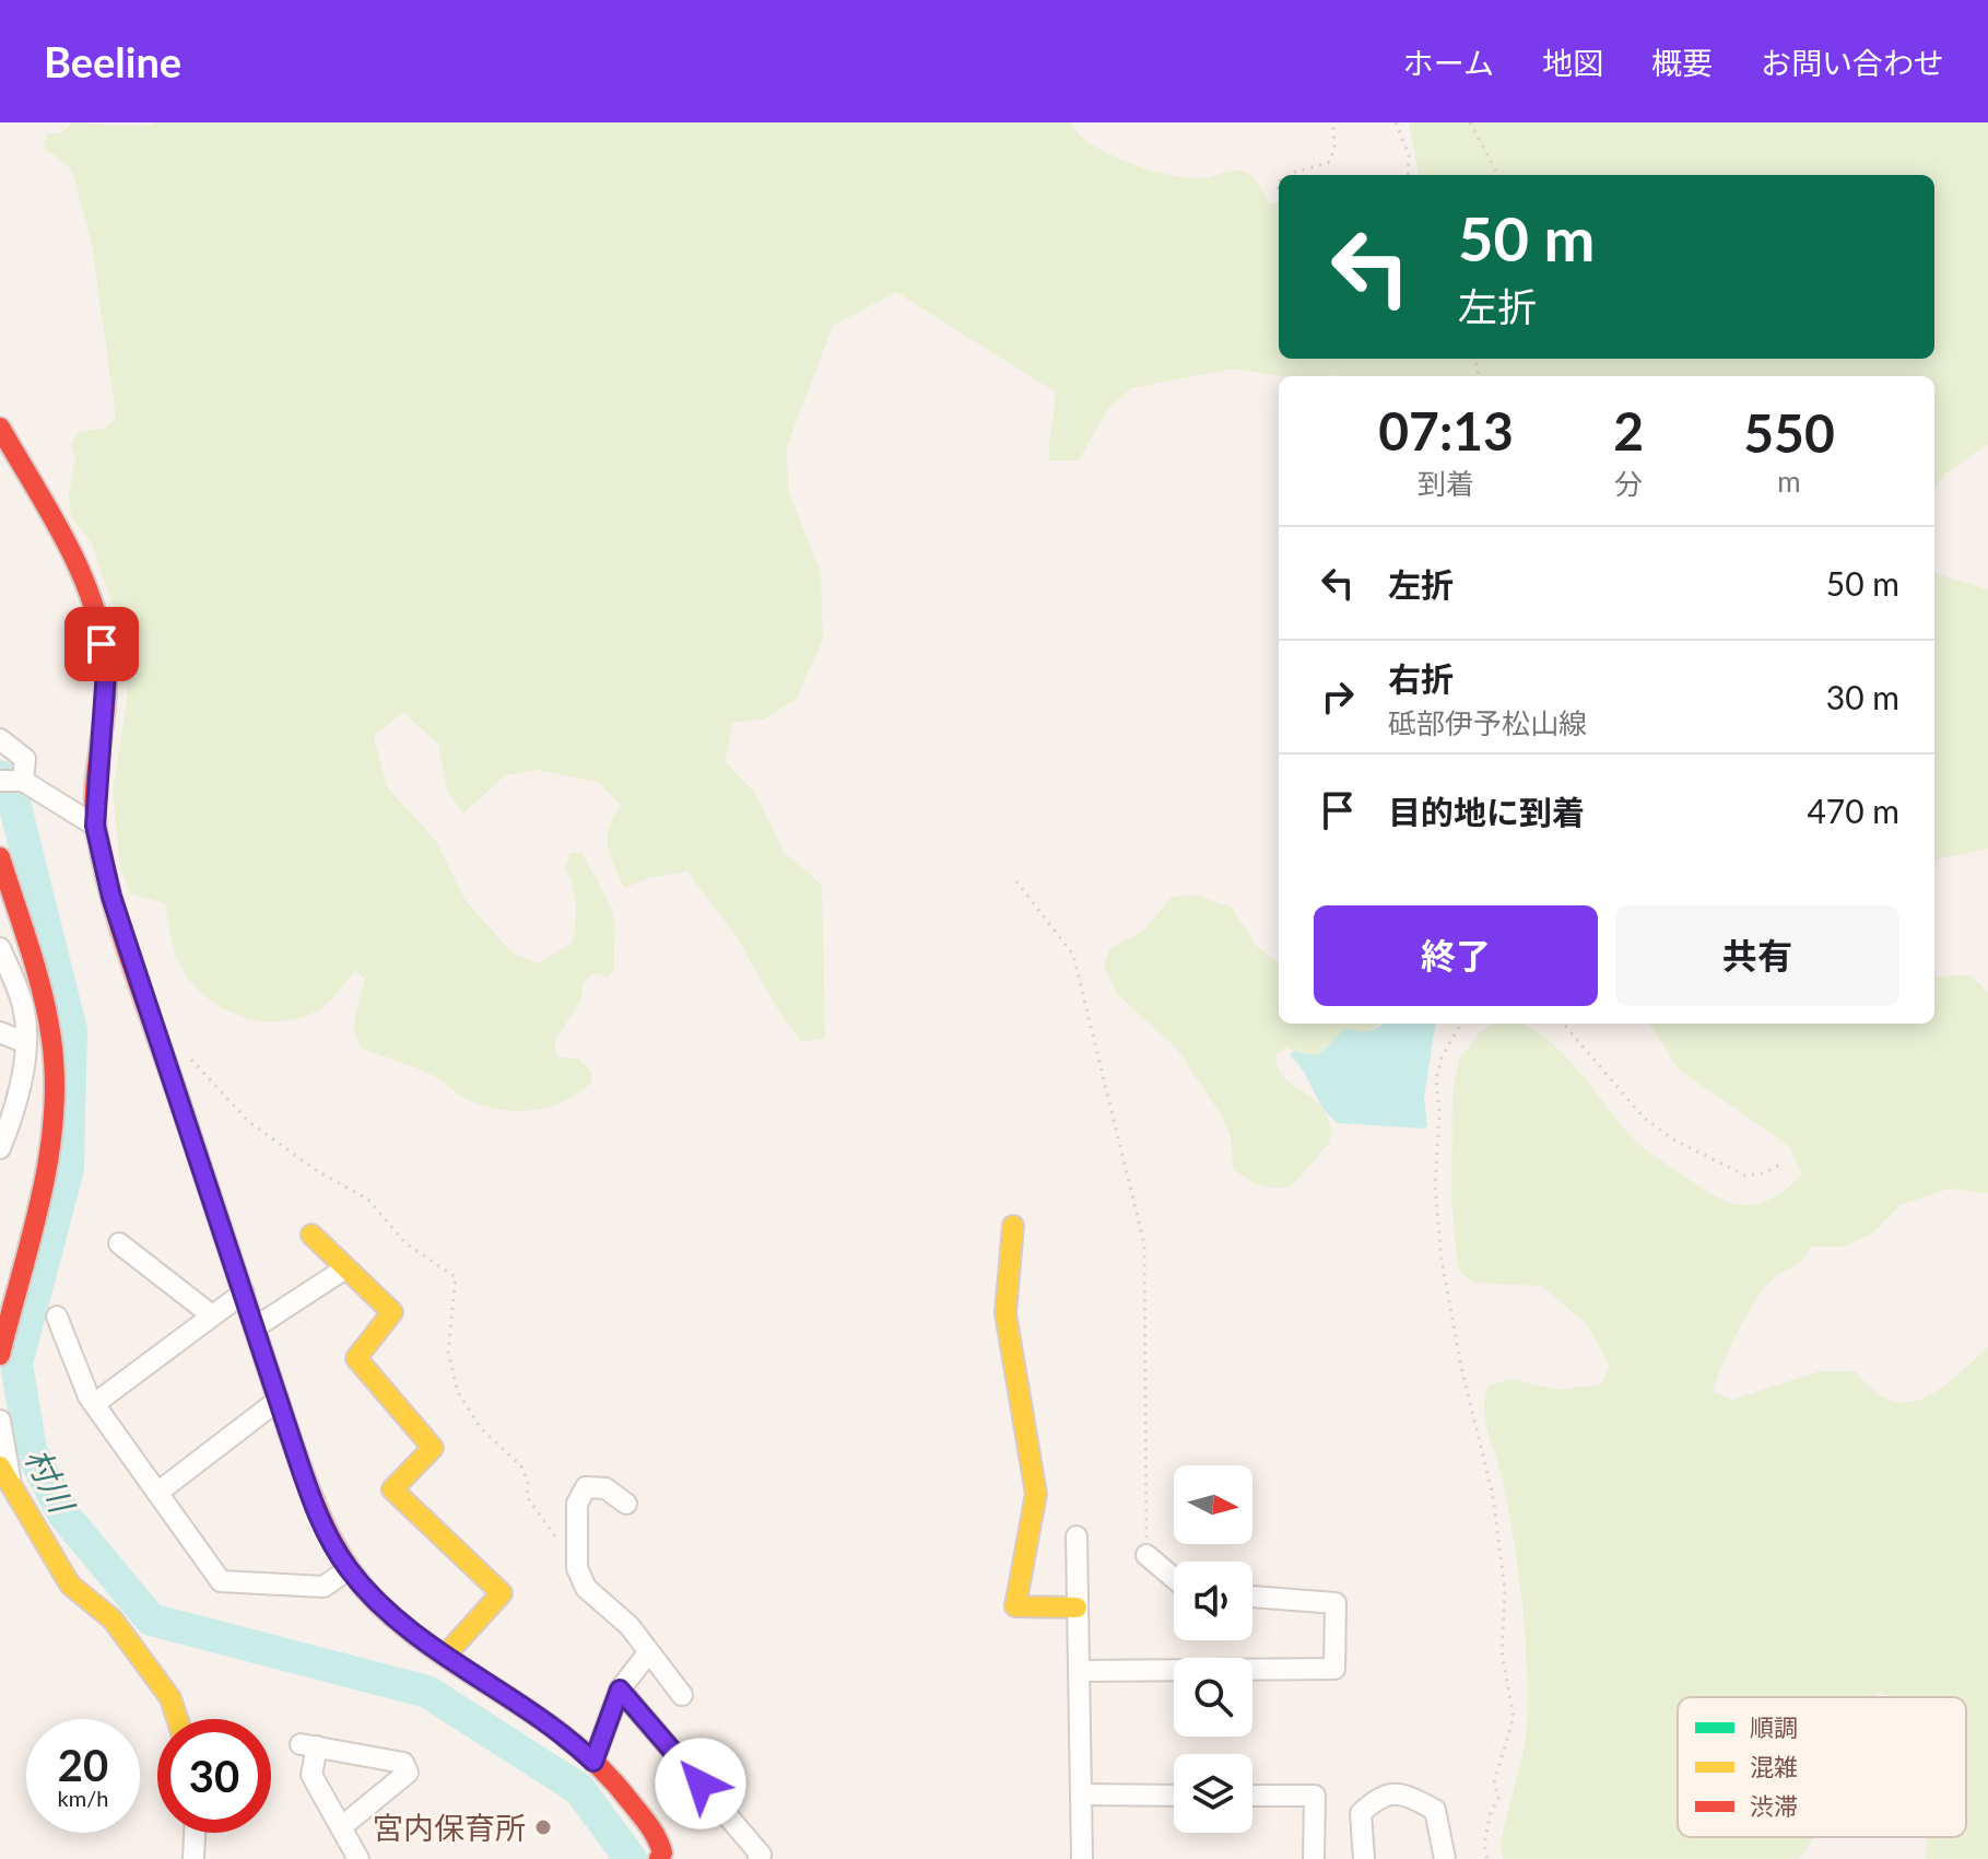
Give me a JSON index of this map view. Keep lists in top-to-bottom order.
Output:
{
  "water": ["村川"],
  "places": ["宮内保育所"],
  "legend": ["順調", "混雑", "渋滞"],
  "north": "right",
  "page": {
    "header": "Beeline",
    "nav": [
      "ホーム",
      "地図",
      "概要",
      "お問い合わせ"
    ],
    "turn": ["50 m", "左折"],
    "eta": [
      "07:13",
      "到着",
      "2",
      "分",
      "550",
      "m"
    ],
    "list": [
      {
        "name": "左折",
        "value": "50 m"
      },
      {
        "name": "右折",
        "note": "砥部伊予松山線",
        "value": "30 m"
      },
      {
        "name": "目的地に到着",
        "value": "470 m"
      }
    ],
    "buttons": ["終了", "共有"],
    "speed": "20 km/h",
    "limit": "30"
  }
}
